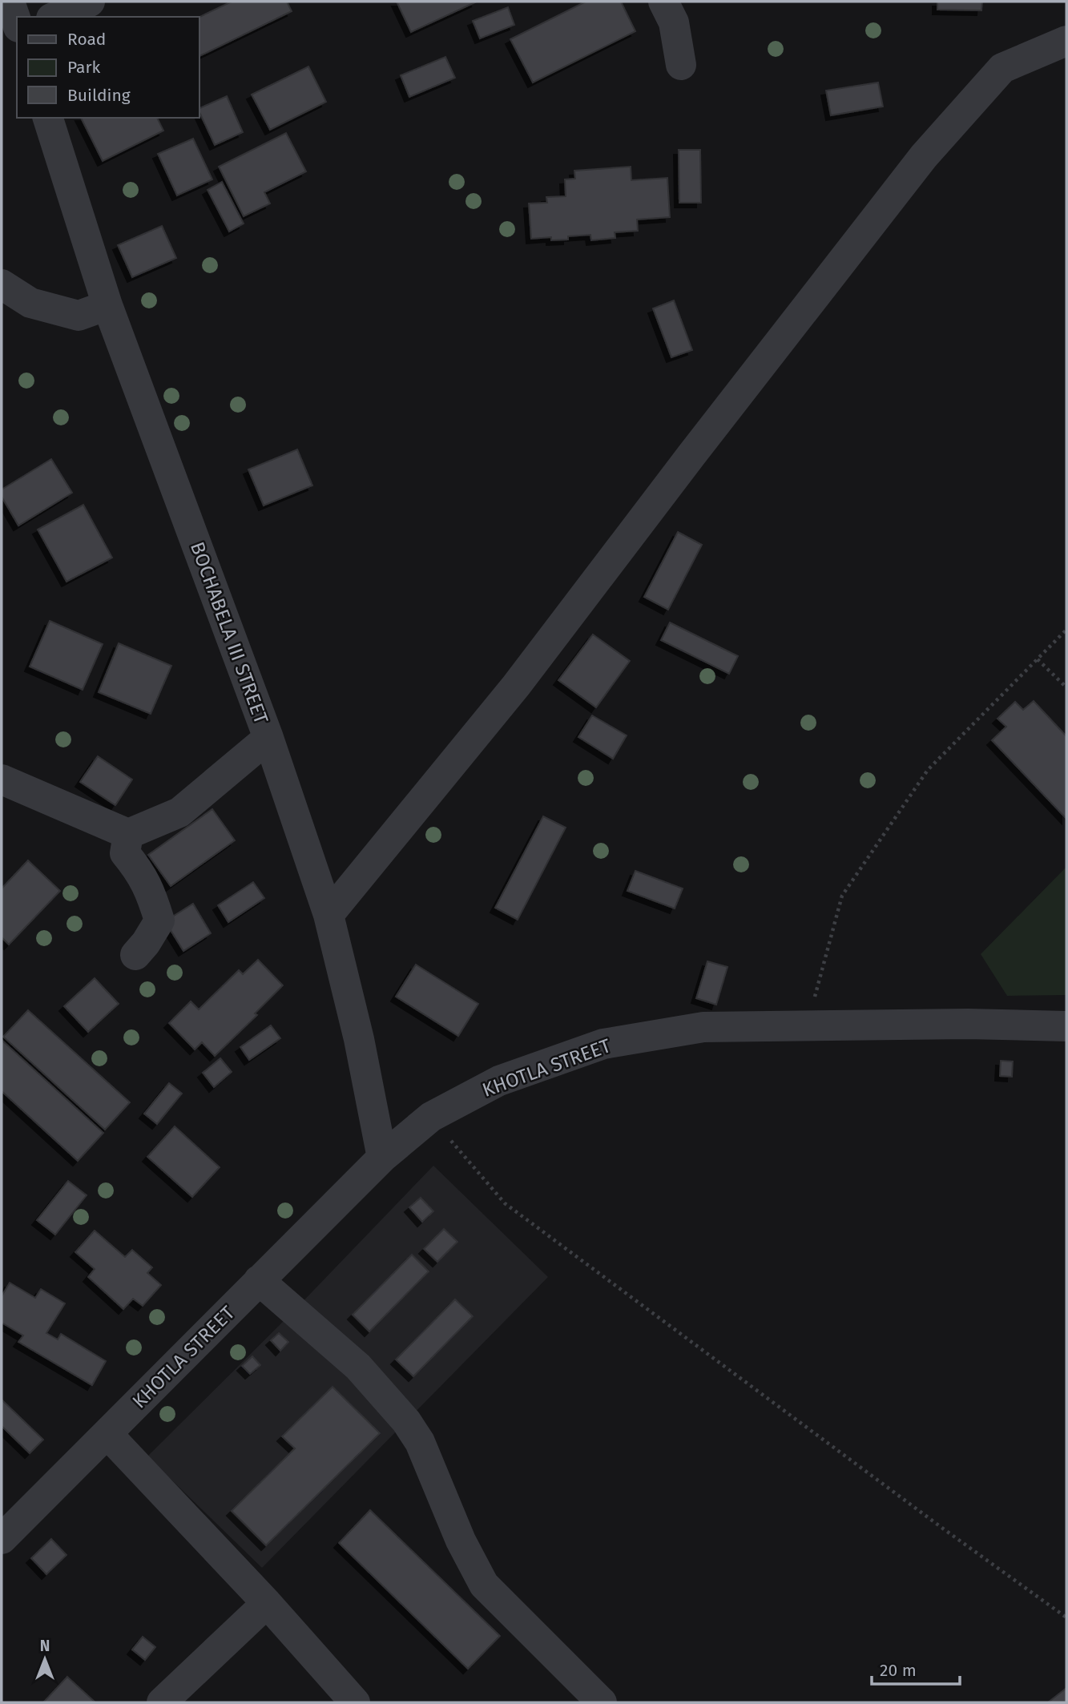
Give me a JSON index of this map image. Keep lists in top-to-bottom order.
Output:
{
  "streets": {
    "street": ["BOCHABELA III STREET", "KHOTLA STREET"]
  },
  "crossings": [
    ["BOCHABELA III STREET", "KHOTLA STREET"]
  ],
  "legend": ["Road", "Park", "Building"],
  "scale_bar": "20 m",
  "north": "top"
}
